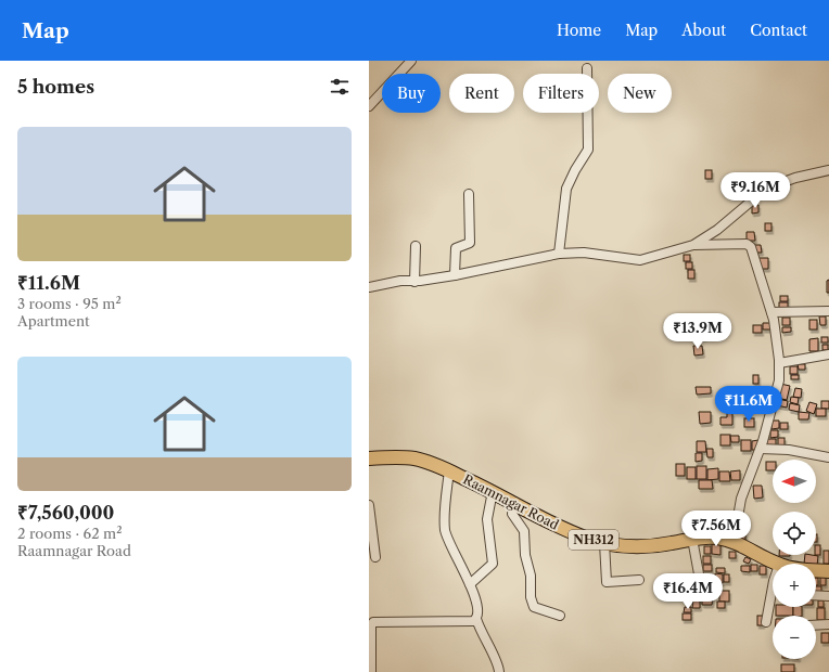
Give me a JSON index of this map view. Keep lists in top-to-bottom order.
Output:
{
  "streets": {
    "highway": ["Raamnagar Road", "NH312"]
  },
  "north": "left",
  "page": {
    "header": "Map",
    "nav": [
      "Home",
      "Map",
      "About",
      "Contact"
    ],
    "heading": "5 homes",
    "chip": [
      "Buy",
      "Rent",
      "Filters",
      "New"
    ],
    "list": [
      {
        "name": "₹11.6M",
        "note": "3 rooms · 95 m² · Apartment"
      },
      {
        "name": "₹7,560,000",
        "note": "2 rooms · 62 m² · Raamnagar Road"
      }
    ],
    "price": [
      "₹9.16M",
      "₹13.9M",
      "₹11.6M",
      "₹7.56M",
      "₹16.4M"
    ],
    "map_buttons": ["+", "−"]
  }
}
